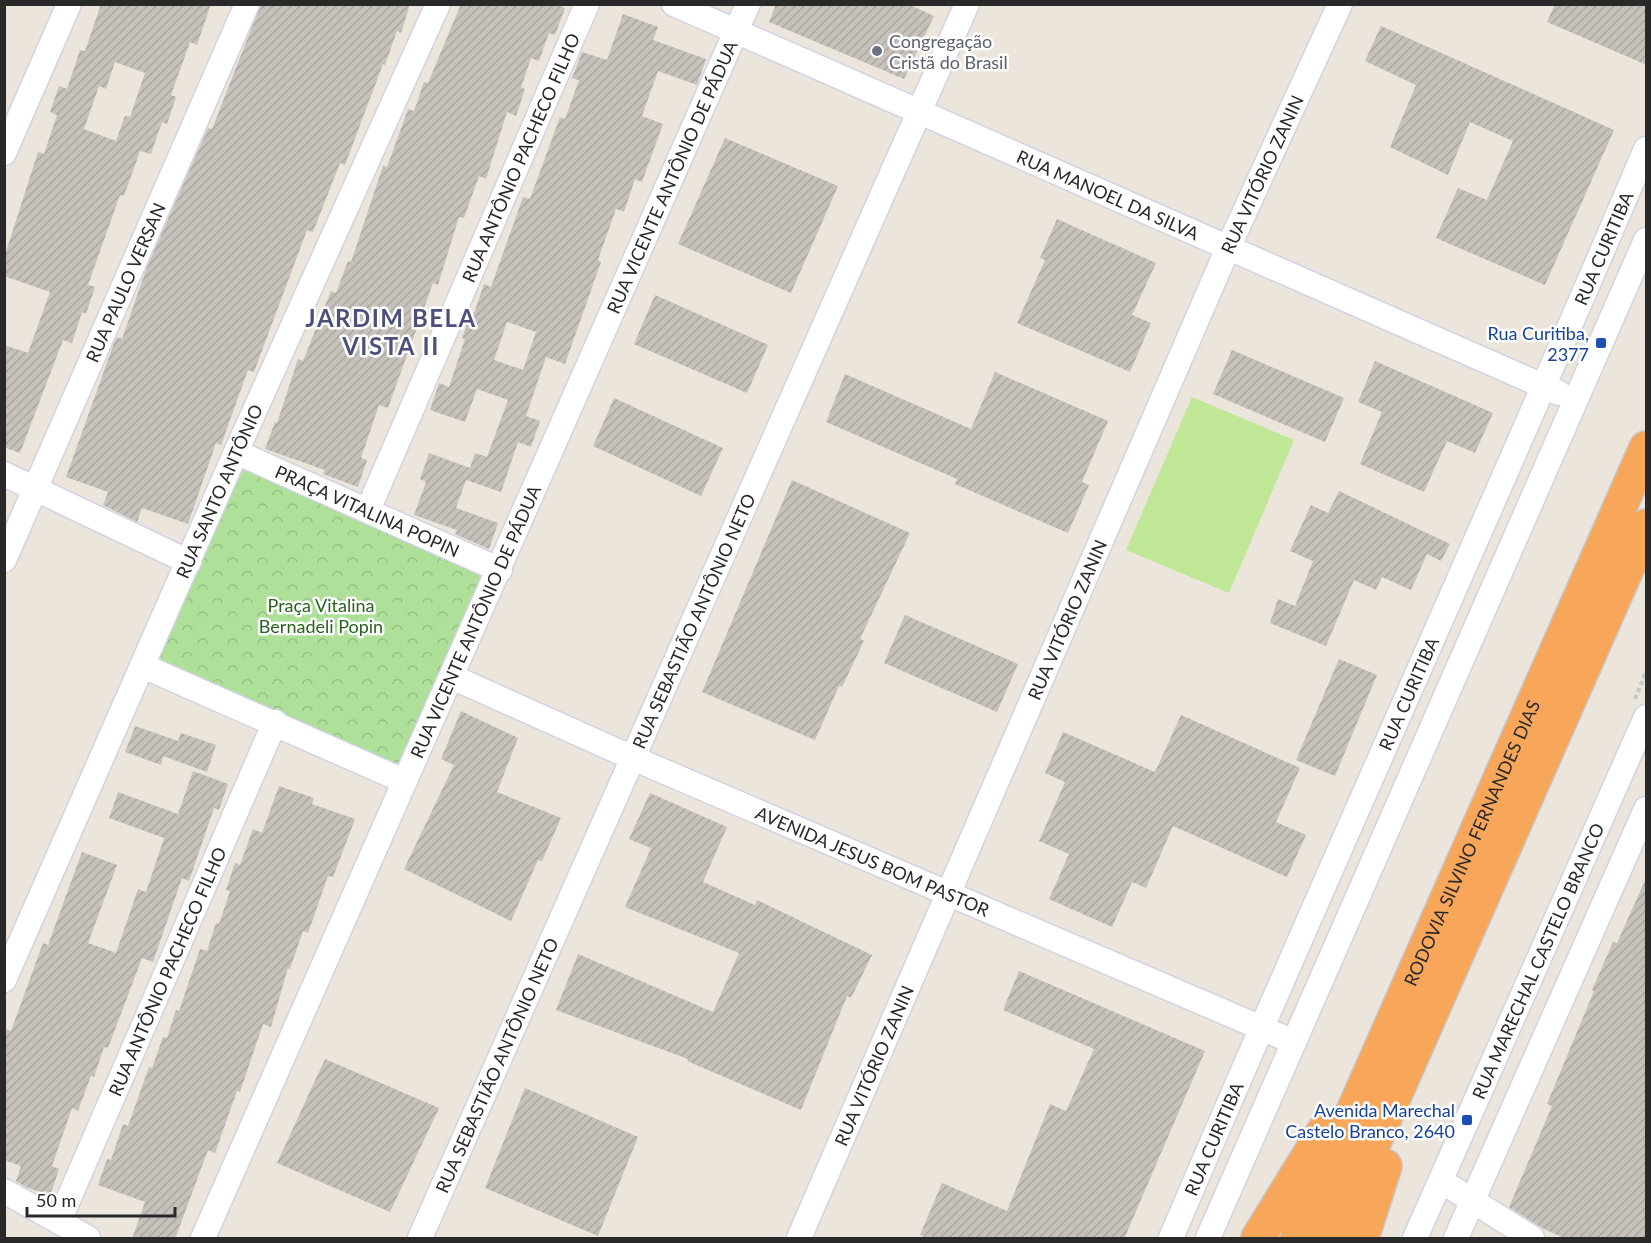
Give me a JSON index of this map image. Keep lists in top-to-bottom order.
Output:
{
  "streets": {
    "highway": ["RODOVIA SILVINO FERNANDES DIAS"],
    "street": [
      "RUA ANTÔNIO PACHECO FILHO",
      "RUA VITÓRIO ZANIN",
      "RUA VICENTE ANTÔNIO DE PÁDUA",
      "RUA MANOEL DA SILVA",
      "RUA CURITIBA",
      "RUA PAULO VERSAN",
      "RUA SANTO ANTÔNIO",
      "PRAÇA VITALINA POPIN",
      "RUA SEBASTIÃO ANTÔNIO NETO",
      "AVENIDA JESUS BOM PASTOR",
      "RUA MARECHAL CASTELO BRANCO"
    ]
  },
  "crossings": [
    ["RUA ANTÔNIO PACHECO FILHO", "PRAÇA VITALINA POPIN"],
    ["RUA VITÓRIO ZANIN", "RUA MANOEL DA SILVA"],
    ["RUA VITÓRIO ZANIN", "AVENIDA JESUS BOM PASTOR"],
    ["RUA VICENTE ANTÔNIO DE PÁDUA", "RUA MANOEL DA SILVA"],
    ["RUA VICENTE ANTÔNIO DE PÁDUA", "PRAÇA VITALINA POPIN"],
    ["RUA VICENTE ANTÔNIO DE PÁDUA", "AVENIDA JESUS BOM PASTOR"],
    ["RUA MANOEL DA SILVA", "RUA CURITIBA"],
    ["RUA MANOEL DA SILVA", "RUA SEBASTIÃO ANTÔNIO NETO"],
    ["RUA CURITIBA", "AVENIDA JESUS BOM PASTOR"],
    ["RUA SANTO ANTÔNIO", "PRAÇA VITALINA POPIN"],
    ["RUA SEBASTIÃO ANTÔNIO NETO", "AVENIDA JESUS BOM PASTOR"]
  ],
  "districts": ["JARDIM BELA VISTA II"],
  "parks": ["Praça Vitalina Bernadeli Popin"],
  "places": {
    "other": ["Congregação Cristã do Brasil"],
    "transit": ["Rua Curitiba, 2377", "Avenida Marechal Castelo Branco, 2640"]
  },
  "scale_bar": "50 m"
}
